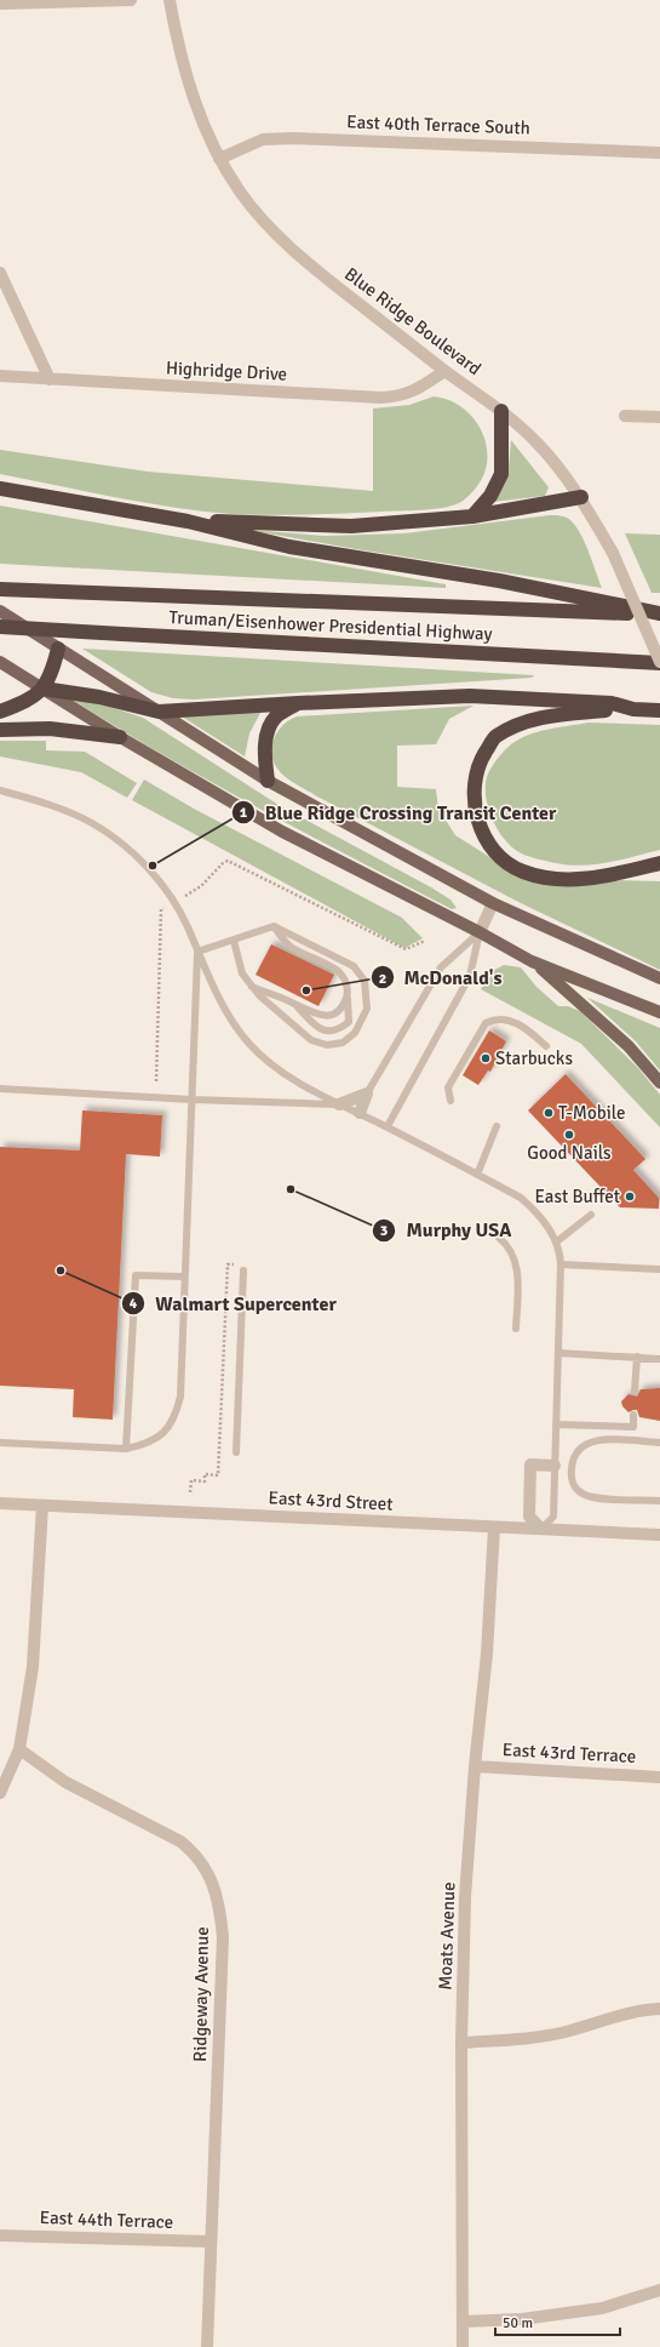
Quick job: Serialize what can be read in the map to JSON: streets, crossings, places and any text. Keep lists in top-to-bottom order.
{
  "streets": {
    "highway": ["Truman/Eisenhower Presidential Highway"],
    "street": [
      "East 40th Terrace South",
      "Blue Ridge Boulevard",
      "Highridge Drive",
      "East 43rd Street",
      "East 43rd Terrace",
      "Moats Avenue",
      "Ridgeway Avenue",
      "East 44th Terrace"
    ]
  },
  "crossings": [
    ["East 40th Terrace South", "Blue Ridge Boulevard"],
    ["Blue Ridge Boulevard", "Highridge Drive"],
    ["Blue Ridge Boulevard", "Truman/Eisenhower Presidential Highway"],
    ["East 43rd Street", "Moats Avenue"],
    ["East 43rd Terrace", "Moats Avenue"],
    ["Ridgeway Avenue", "East 44th Terrace"]
  ],
  "places": [
    "Blue Ridge Crossing Transit Center",
    "McDonald's",
    "Starbucks",
    "T-Mobile",
    "Good Nails",
    "Murphy USA",
    "East Buffet",
    "Walmart Supercenter"
  ],
  "scale_bar": "50 m"
}
